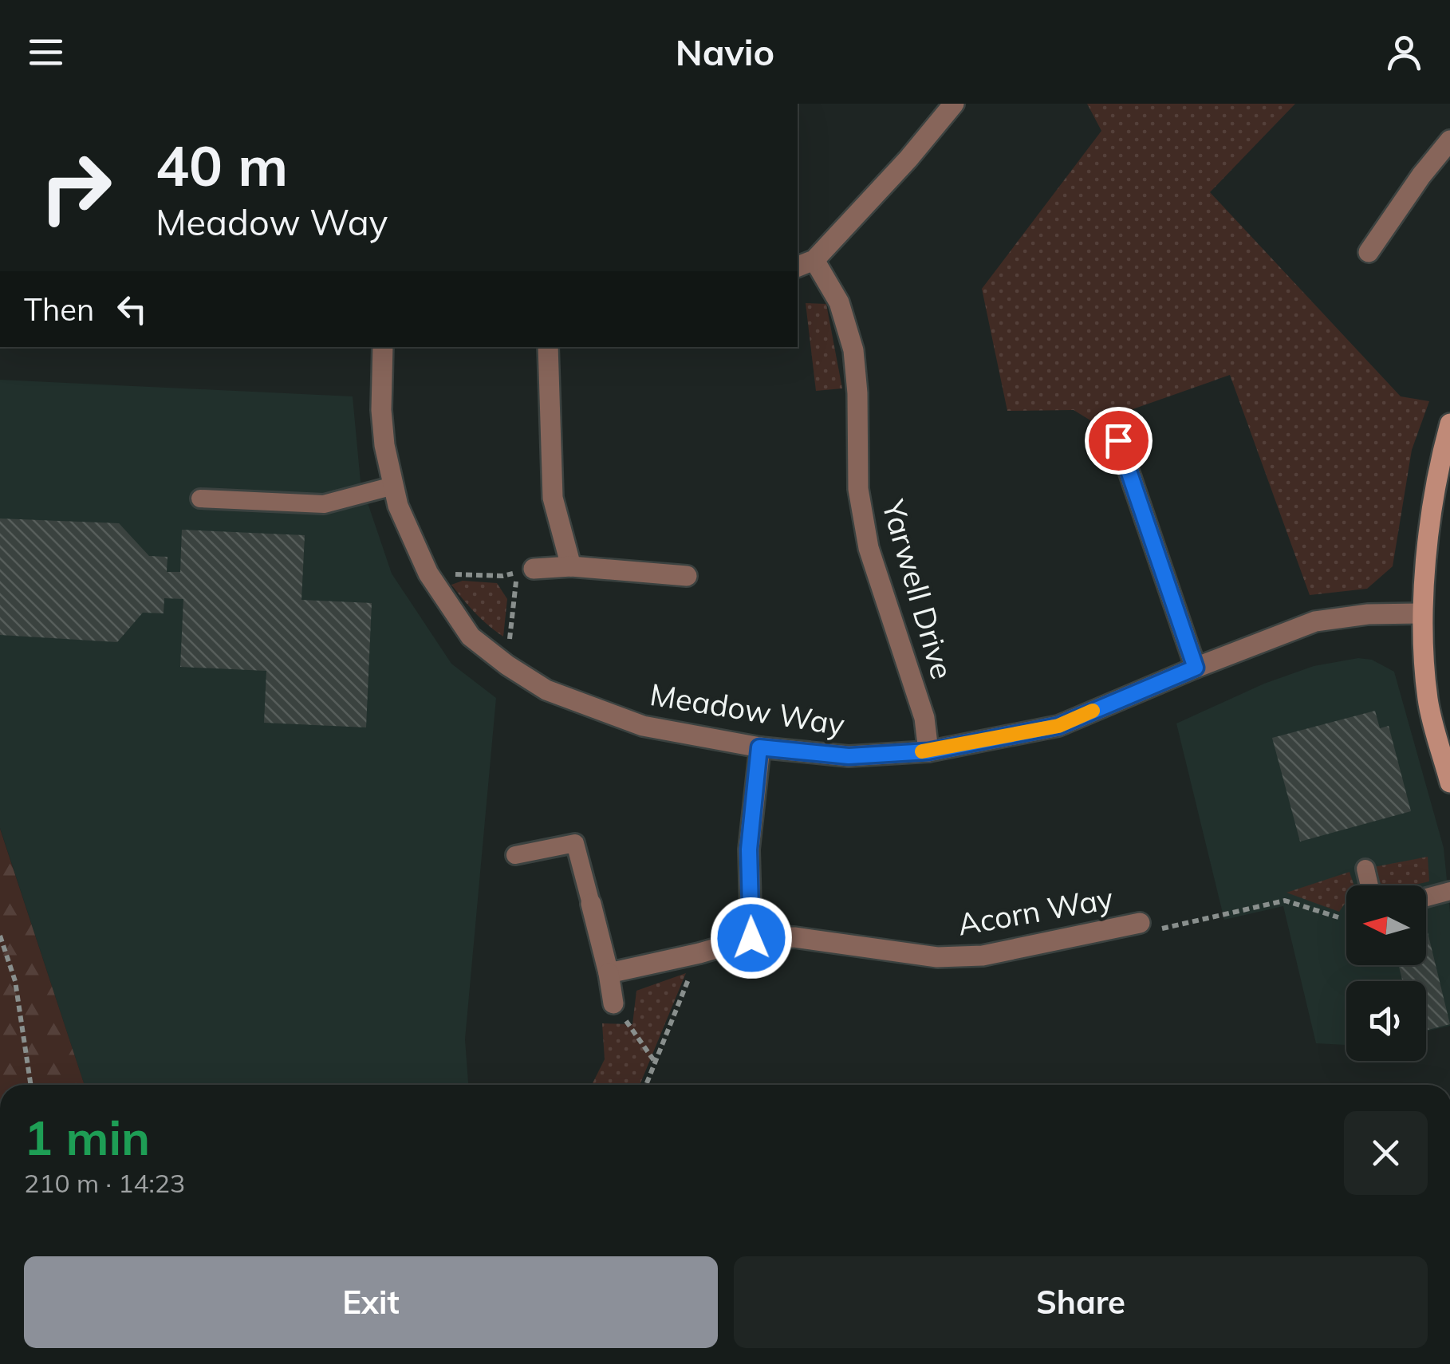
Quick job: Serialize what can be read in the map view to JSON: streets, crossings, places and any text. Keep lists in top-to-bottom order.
{
  "streets": {
    "street": ["Yarwell Drive", "Meadow Way", "Acorn Way"]
  },
  "crossings": [
    ["Yarwell Drive", "Meadow Way"]
  ],
  "north": "left",
  "page": {
    "header": "Navio",
    "turn": ["40 m", "Meadow Way"],
    "then": "Then",
    "heading": ["1 min", "210 m · 14:23"],
    "buttons": ["Exit", "Share"]
  }
}
